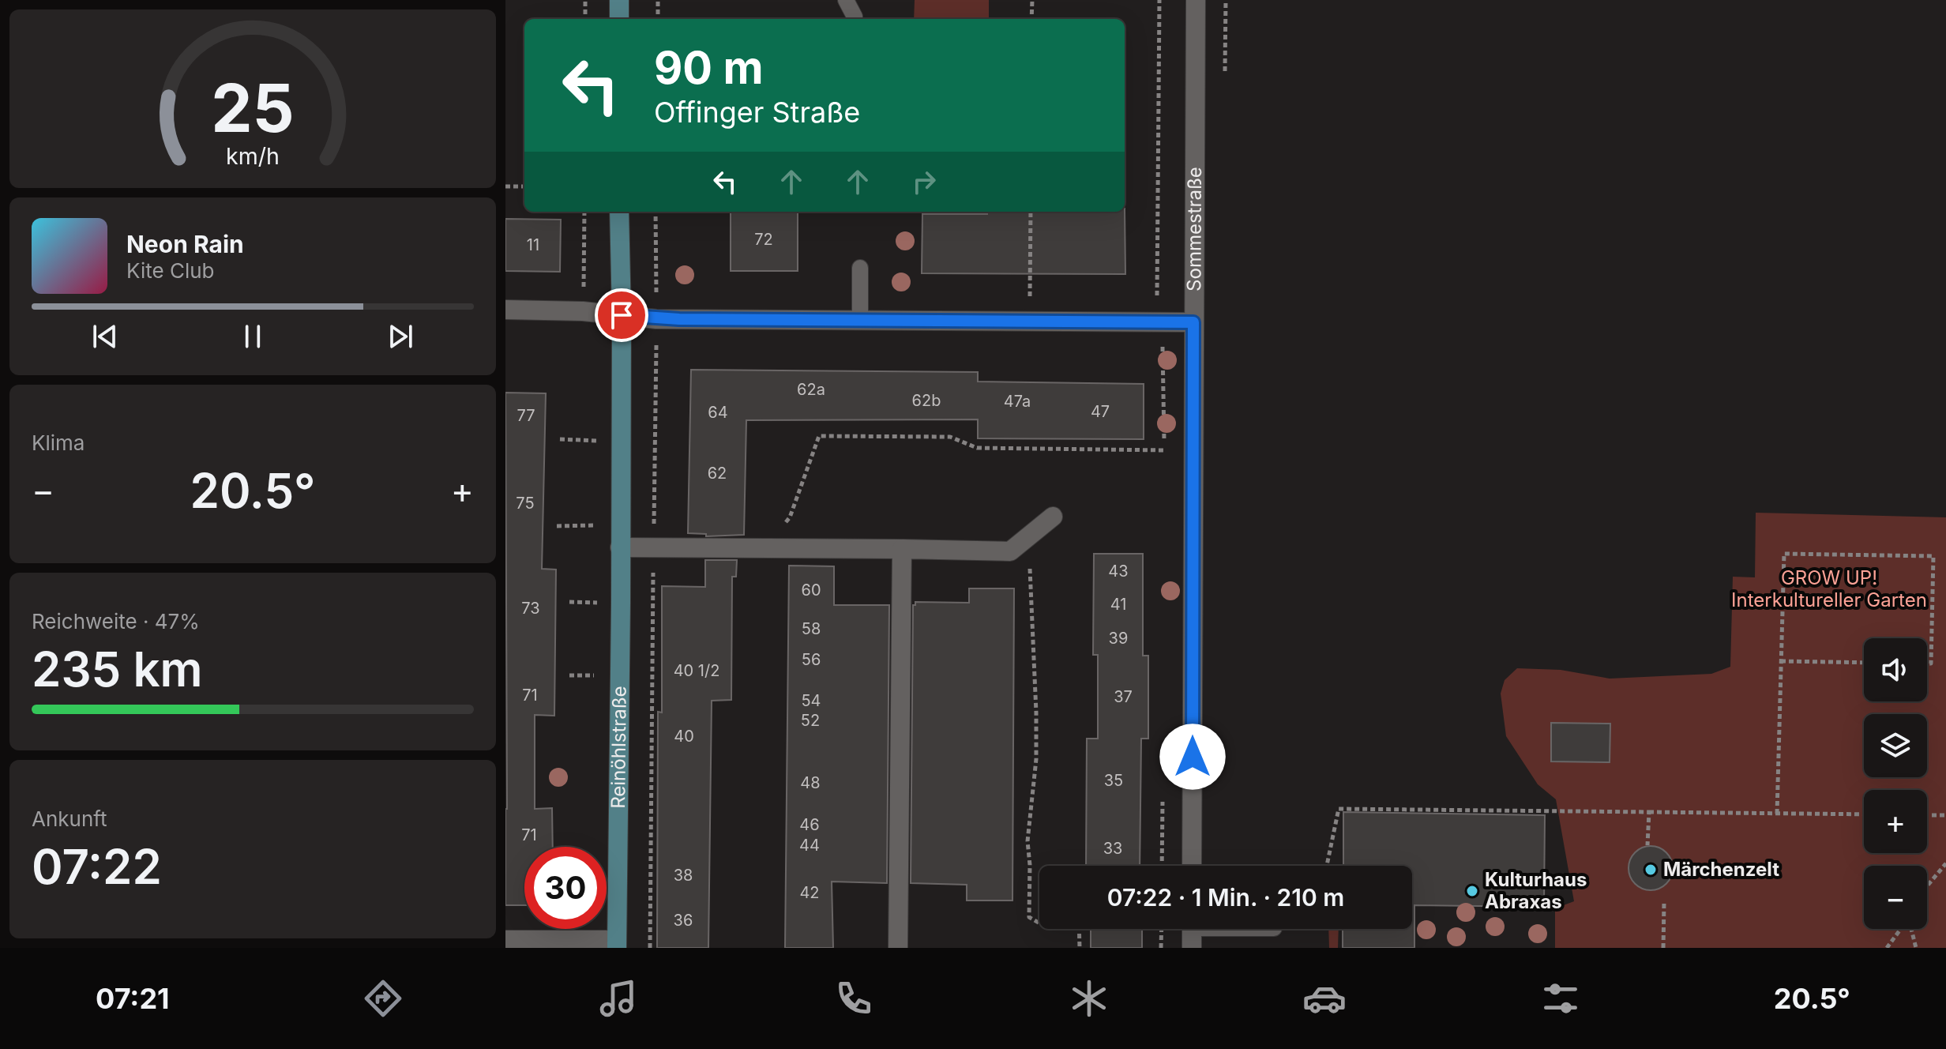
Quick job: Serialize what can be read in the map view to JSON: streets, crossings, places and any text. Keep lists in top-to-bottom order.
{
  "streets": {
    "street": ["Sommestraße", "Reinöhlstraße"]
  },
  "parks": ["GROW UP! Interkultureller Garten"],
  "places": ["Märchenzelt", "Kulturhaus Abraxas"],
  "house_numbers": [
    "72",
    "11",
    "62a",
    "62b",
    "47a",
    "47",
    "64",
    "77",
    "62",
    "75",
    "43",
    "60",
    "41",
    "73",
    "58",
    "39",
    "56",
    "40 1/2",
    "71",
    "37",
    "54",
    "52",
    "40",
    "35",
    "48",
    "46",
    "71",
    "44",
    "33",
    "38",
    "42",
    "36"
  ],
  "page": {
    "turn": ["90 m", "Offinger Straße"],
    "song": ["Neon Rain", "Kite Club"],
    "tile": [
      "Klima",
      ["Reichweite · 47%", "235 km"],
      ["Ankunft", "07:22"]
    ],
    "heat": ["−", "20.5°", "+"],
    "map_buttons": ["+", "−"],
    "limit": "30",
    "trip": "07:22 · 1 Min. · 210 m",
    "tabs": ["07:21", "20.5°"],
    "gauge": ["25", "km/h"]
  }
}
